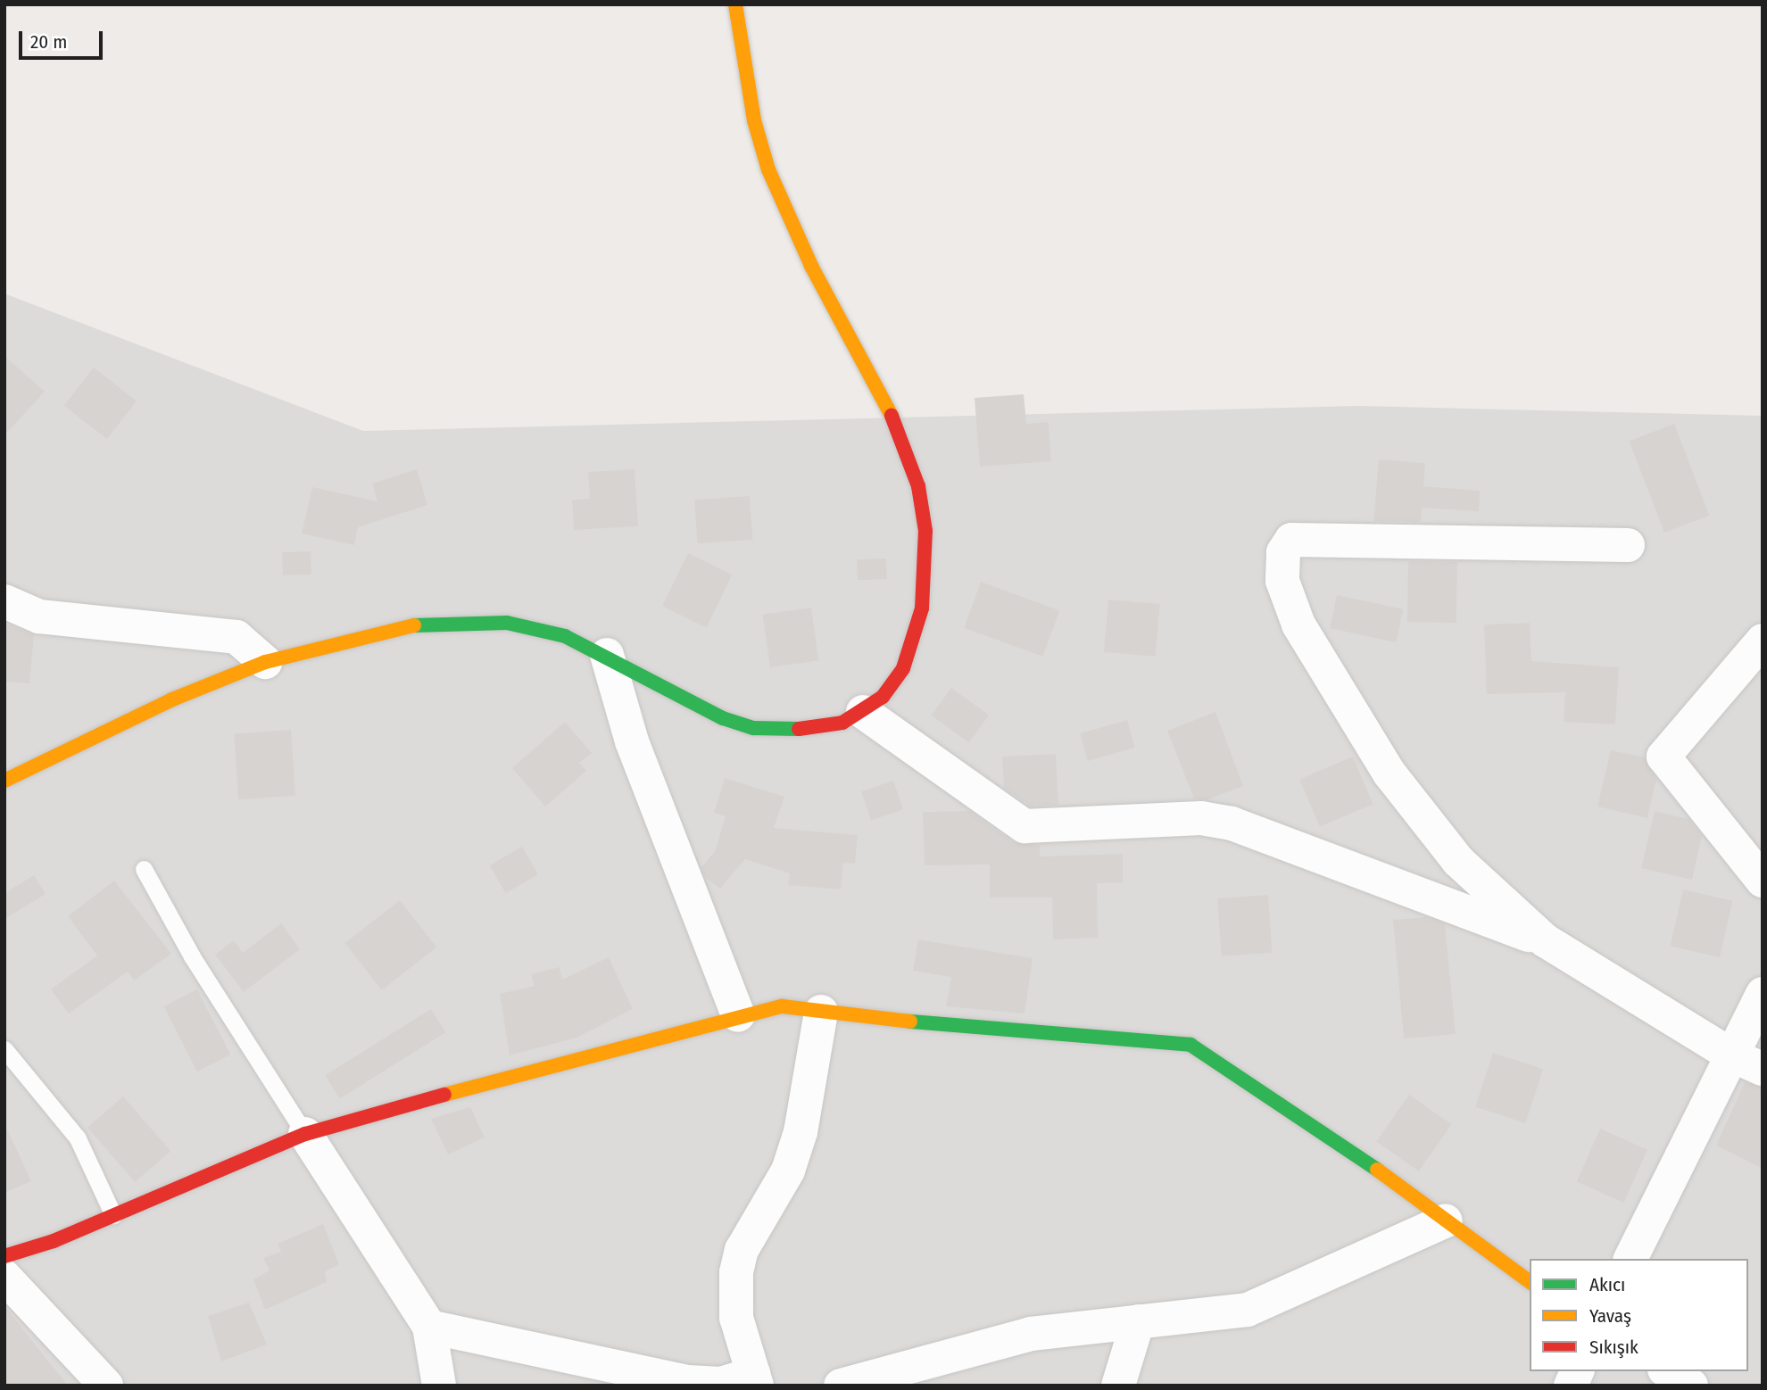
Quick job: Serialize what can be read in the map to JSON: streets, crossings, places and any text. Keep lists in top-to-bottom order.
{
  "legend": ["Akıcı", "Yavaş", "Sıkışık"],
  "scale_bar": "20 m"
}
